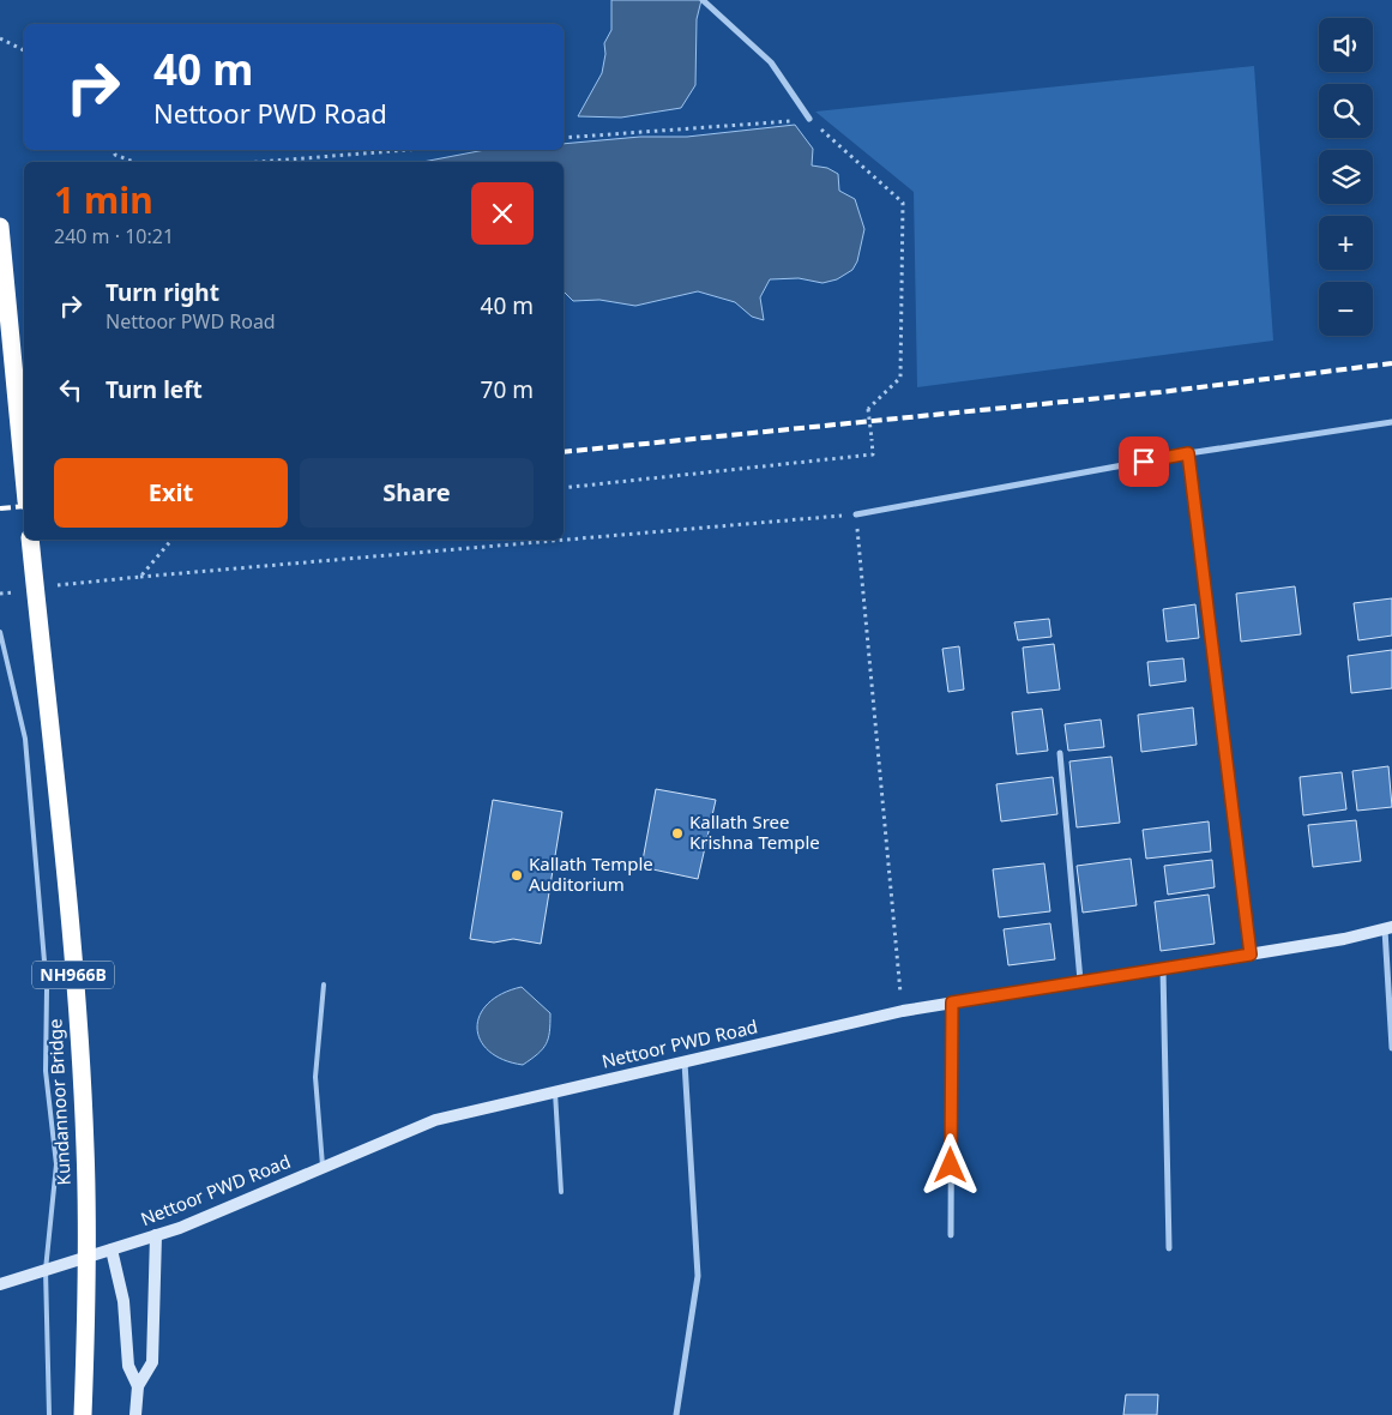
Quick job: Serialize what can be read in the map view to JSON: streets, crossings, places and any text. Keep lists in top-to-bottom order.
{
  "streets": {
    "highway": ["NH966B", "Kundannoor Bridge"],
    "street": ["Nettoor PWD Road"]
  },
  "places": ["Kallath Sree Krishna Temple", "Kallath Temple Auditorium"],
  "page": {
    "map_buttons": ["+", "−"],
    "turn": ["40 m", "Nettoor PWD Road"],
    "heading": ["1 min", "240 m · 10:21"],
    "list": [
      {
        "name": "Turn right",
        "note": "Nettoor PWD Road",
        "value": "40 m"
      },
      {
        "name": "Turn left",
        "value": "70 m"
      }
    ],
    "buttons": ["Exit", "Share"]
  }
}
